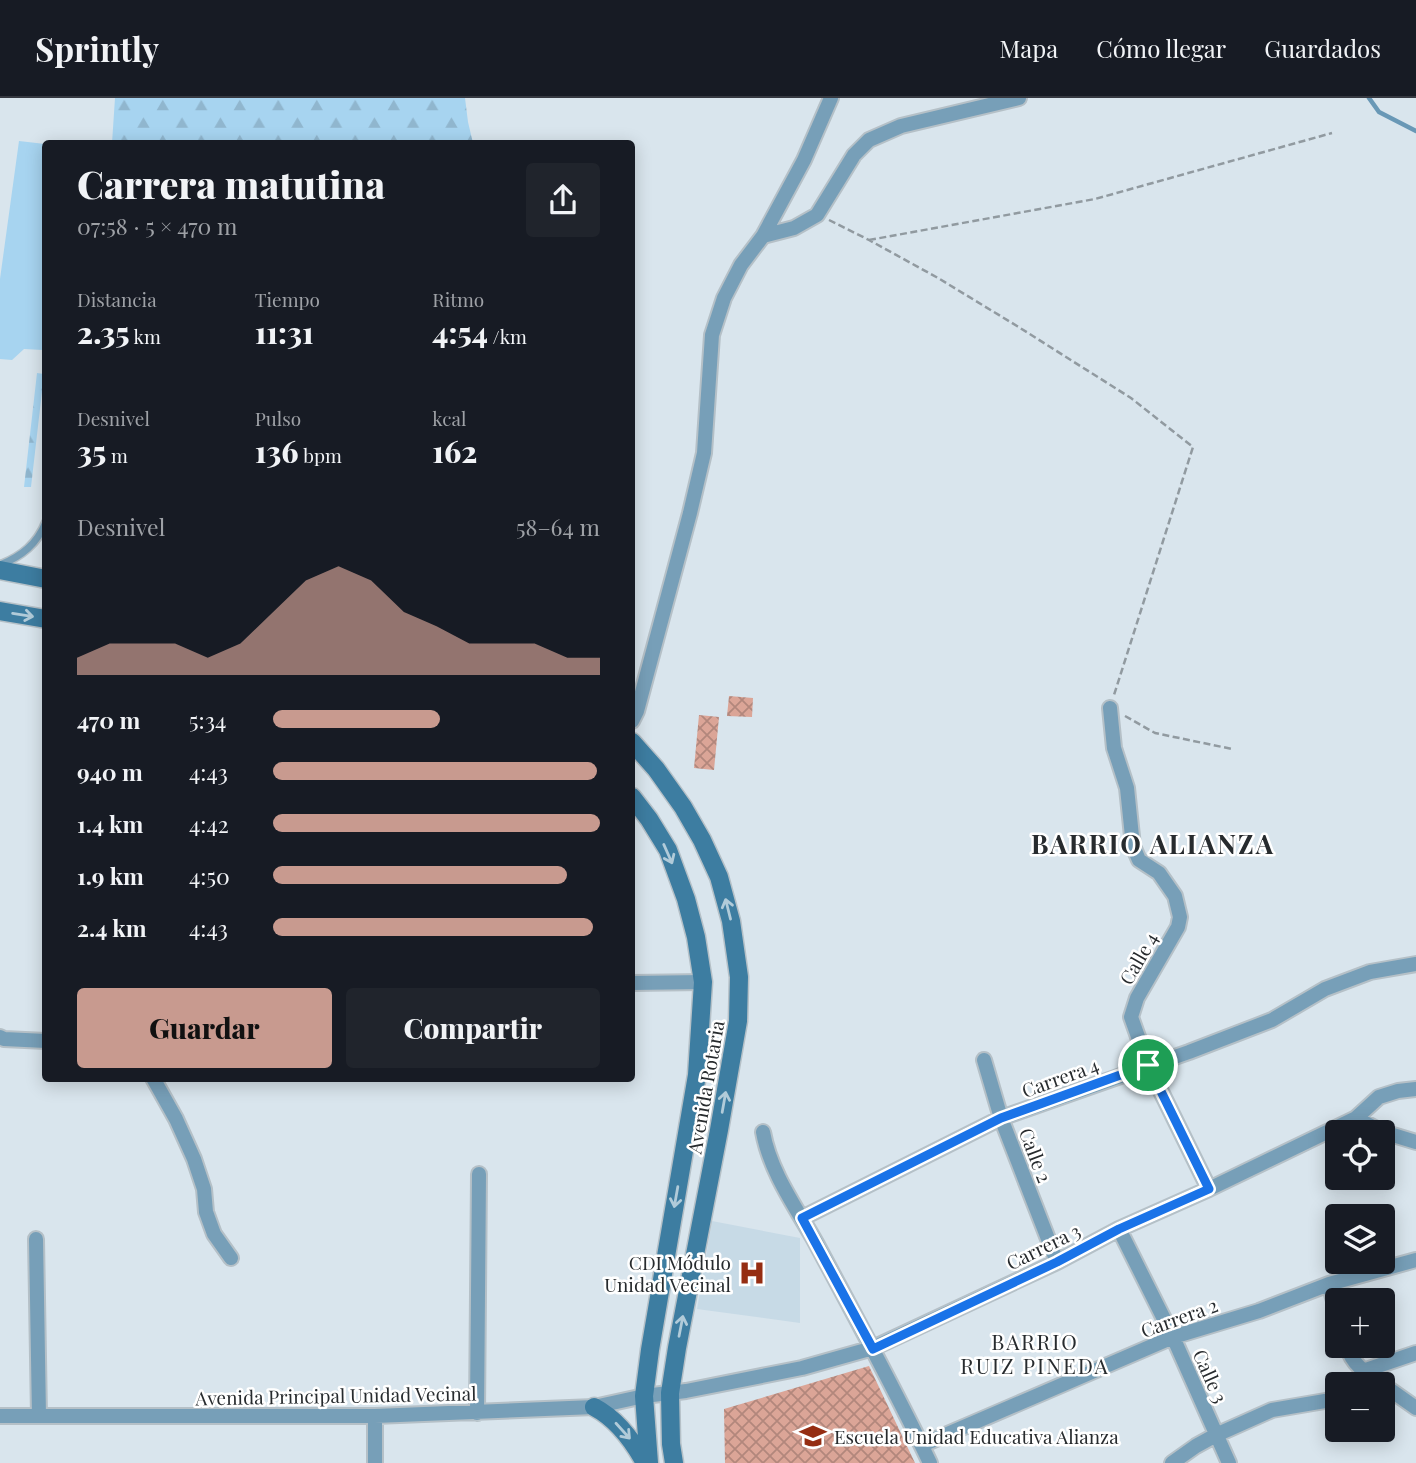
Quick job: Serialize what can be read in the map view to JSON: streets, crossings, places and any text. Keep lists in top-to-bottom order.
{
  "streets": {
    "main road": ["Avenida Rotaria"],
    "street": [
      "Calle 4",
      "Carrera 4",
      "Calle 2",
      "Carrera 3",
      "Carrera 2",
      "Calle 3",
      "Avenida Principal Unidad Vecinal"
    ]
  },
  "crossings": [
    ["Calle 4", "Carrera 4"],
    ["Calle 4", "Carrera 3"],
    ["Carrera 4", "Calle 2"],
    ["Avenida Rotaria", "Carrera 3"],
    ["Avenida Rotaria", "Avenida Principal Unidad Vecinal"],
    ["Calle 2", "Carrera 3"],
    ["Carrera 3", "Calle 3"],
    ["Carrera 3", "Avenida Principal Unidad Vecinal"],
    ["Carrera 2", "Calle 3"]
  ],
  "districts": ["BARRIO ALIANZA", "BARRIO RUIZ PINEDA"],
  "places": {
    "hospital": ["CDI Módulo Unidad Vecinal"],
    "school or university": ["Escuela Unidad Educativa Alianza"]
  },
  "page": {
    "header": "Sprintly",
    "nav": ["Mapa", "Cómo llegar", "Guardados"],
    "heading": ["Carrera matutina", "07:58 · 5 × 470 m"],
    "stats": [
      ["Distancia", "2.35 km"],
      ["Tiempo", "11:31"],
      ["Ritmo", "4:54 /km"],
      ["Desnivel", "35 m"],
      ["Pulso", "136 bpm"],
      ["kcal", "162"]
    ],
    "chart": ["Desnivel", "58–64 m"],
    "list": [
      {
        "name": "470 m",
        "note": "5:34"
      },
      {
        "name": "940 m",
        "note": "4:43"
      },
      {
        "name": "1.4 km",
        "note": "4:42"
      },
      {
        "name": "1.9 km",
        "note": "4:50"
      },
      {
        "name": "2.4 km",
        "note": "4:43"
      }
    ],
    "buttons": ["Guardar", "Compartir"],
    "map_buttons": ["+", "−"]
  }
}
